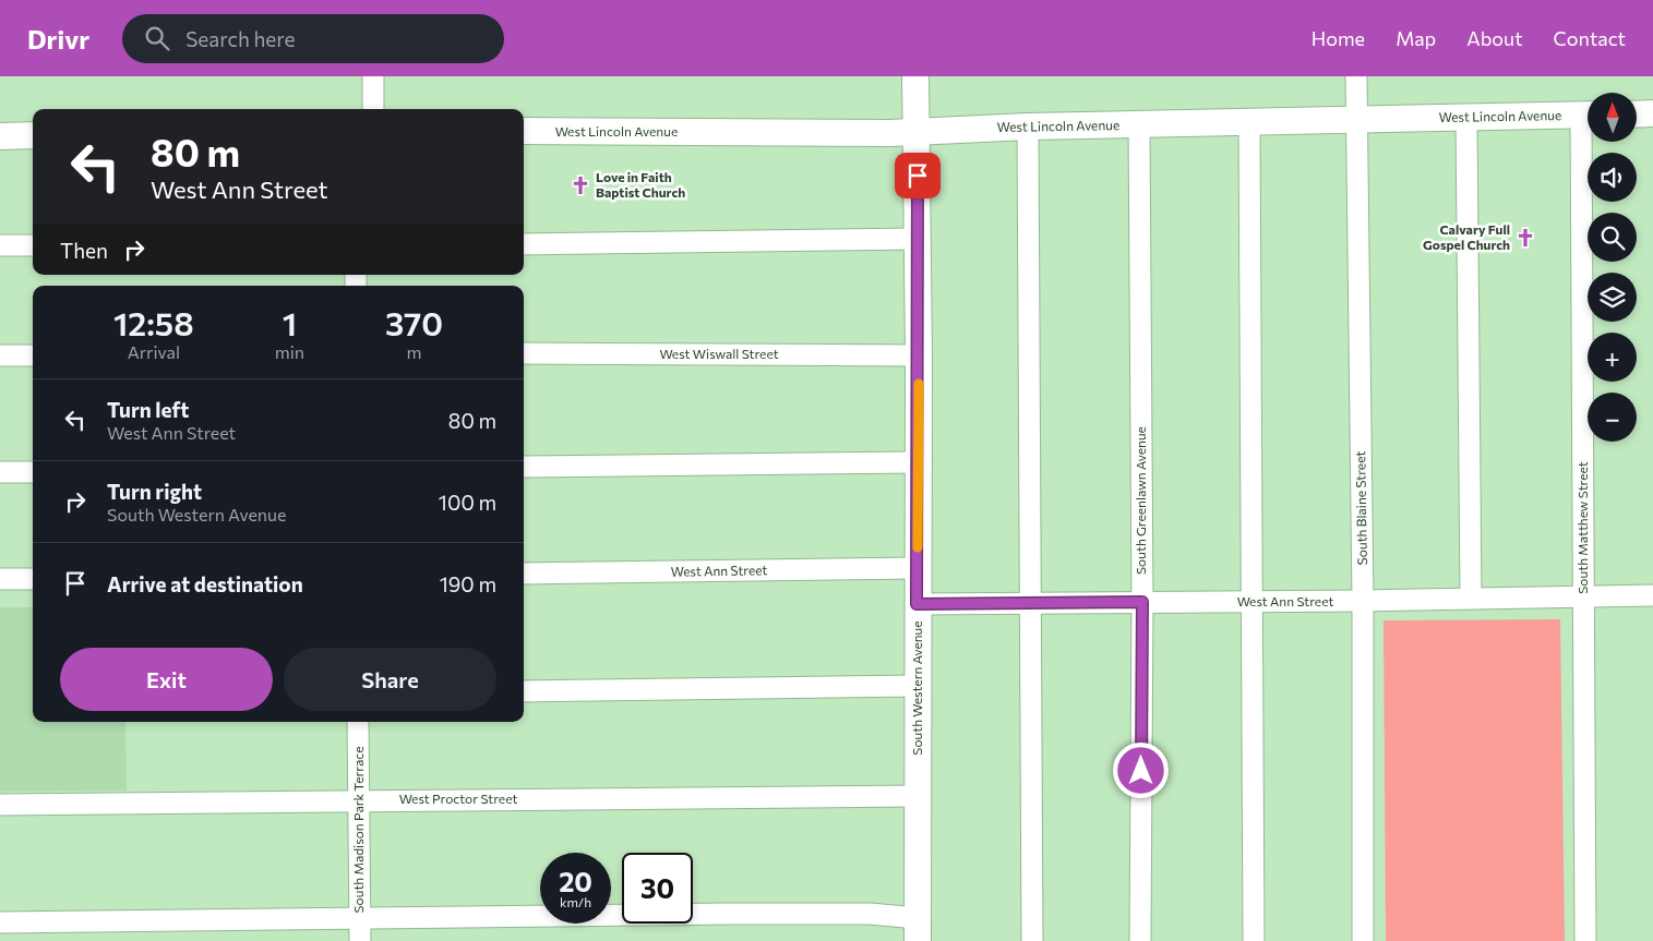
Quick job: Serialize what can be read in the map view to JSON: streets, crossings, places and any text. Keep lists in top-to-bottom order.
{
  "streets": {
    "main road": ["West Lincoln Avenue", "South Western Avenue"],
    "street": [
      "West Wiswall Street",
      "South Greenlawn Avenue",
      "South Blaine Street",
      "South Matthew Street",
      "West Ann Street",
      "West Proctor Street",
      "South Madison Park Terrace"
    ]
  },
  "crossings": [
    ["West Lincoln Avenue", "South Greenlawn Avenue"],
    ["West Lincoln Avenue", "South Blaine Street"],
    ["West Lincoln Avenue", "South Western Avenue"],
    ["West Wiswall Street", "South Western Avenue"],
    ["South Greenlawn Avenue", "West Ann Street"],
    ["South Blaine Street", "West Ann Street"],
    ["South Matthew Street", "West Ann Street"],
    ["West Ann Street", "South Western Avenue"],
    ["South Western Avenue", "West Proctor Street"],
    ["West Proctor Street", "South Madison Park Terrace"]
  ],
  "places": {
    "church": ["Love in Faith Baptist Church", "Calvary Full Gospel Church"]
  },
  "north": "top",
  "page": {
    "header": "Drivr",
    "search": "Search here",
    "nav": [
      "Home",
      "Map",
      "About",
      "Contact"
    ],
    "map_buttons": ["+", "−"],
    "turn": ["80 m", "West Ann Street"],
    "then": "Then",
    "eta": [
      "12:58",
      "Arrival",
      "1",
      "min",
      "370",
      "m"
    ],
    "list": [
      {
        "name": "Turn left",
        "note": "West Ann Street",
        "value": "80 m"
      },
      {
        "name": "Turn right",
        "note": "South Western Avenue",
        "value": "100 m"
      },
      {
        "name": "Arrive at destination",
        "value": "190 m"
      }
    ],
    "buttons": ["Exit", "Share"],
    "speed": "20 km/h",
    "limit": "30"
  }
}
